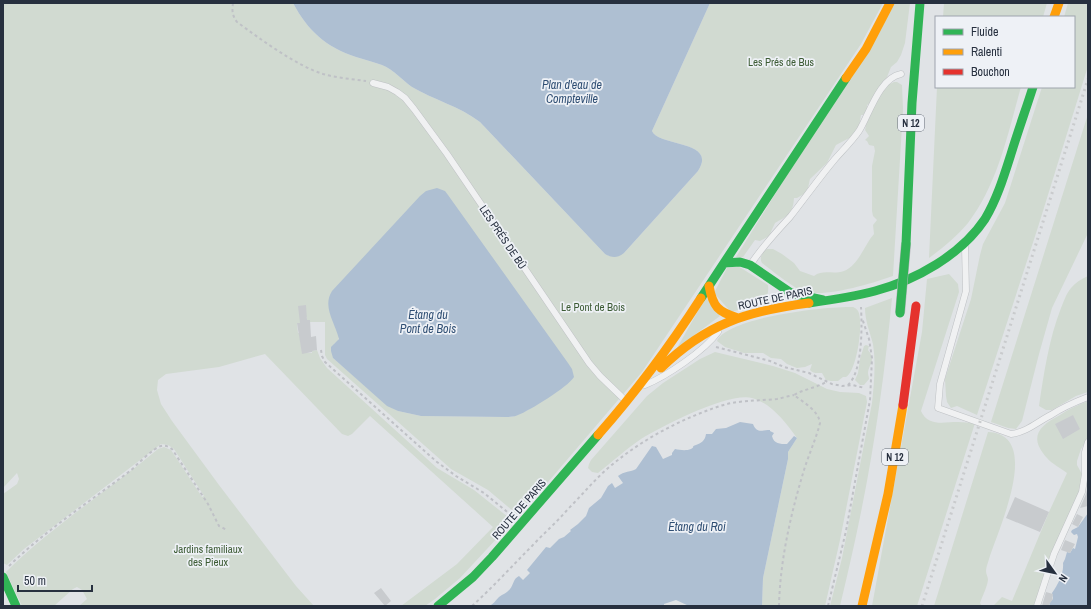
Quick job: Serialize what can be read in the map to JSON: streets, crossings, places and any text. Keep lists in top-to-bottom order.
{
  "streets": {
    "main road": ["N 12", "ROUTE DE PARIS"],
    "lane": ["LES PRÉS DE BÛ"]
  },
  "crossings": [
    ["LES PRÉS DE BÛ", "ROUTE DE PARIS"]
  ],
  "water": ["Plan d'eau de Compteville", "Étang du Pont de Bois", "Étang du Roi"],
  "parks": ["Les Prés de Bus", "Le Pont de Bois", "Jardins familiaux des Pieux"],
  "legend": ["Fluide", "Ralenti", "Bouchon"],
  "scale_bar": "50 m",
  "north": "bottom right"
}
